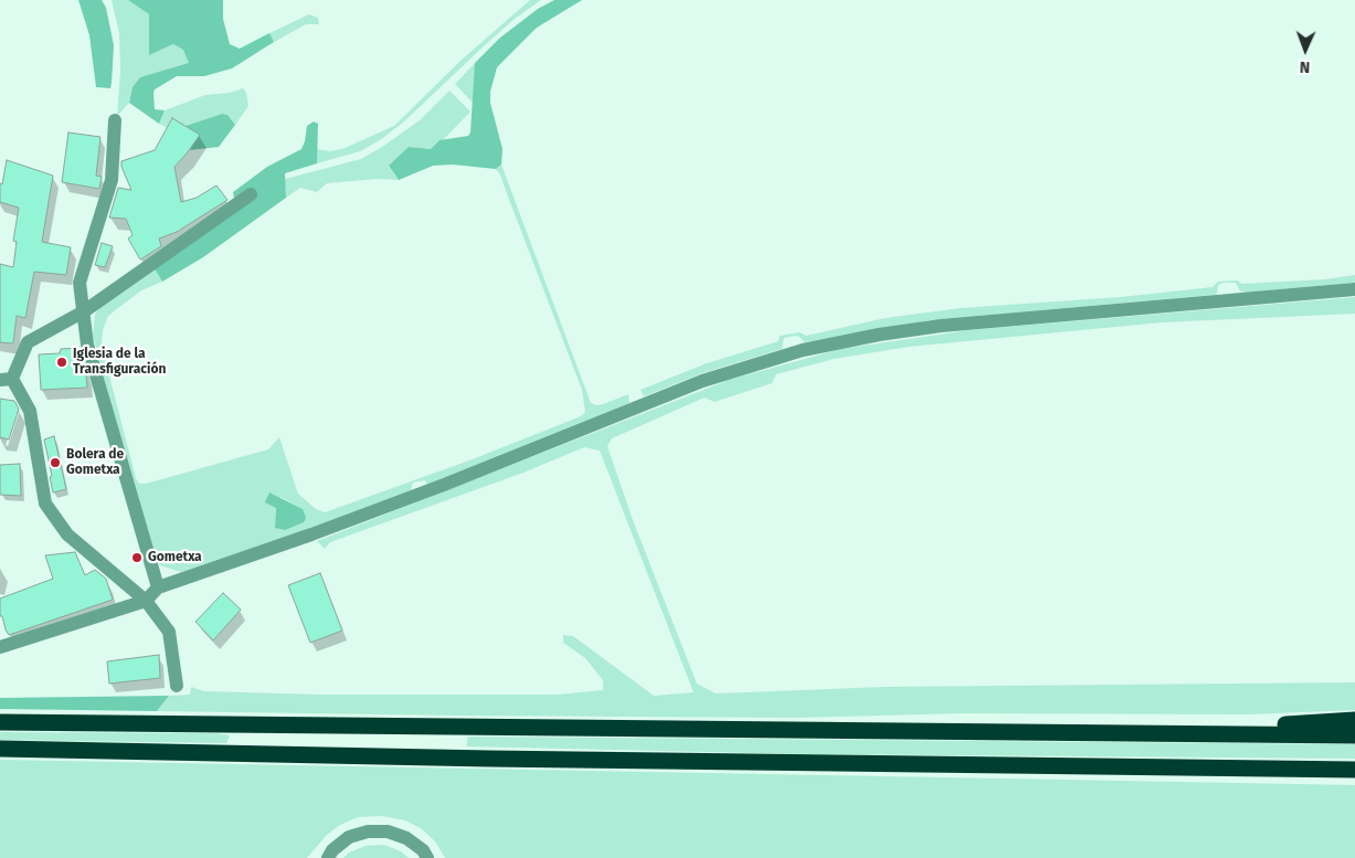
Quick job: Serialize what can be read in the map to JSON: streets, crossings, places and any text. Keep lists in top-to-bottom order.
{
  "places": ["Iglesia de la Transfiguración", "Bolera de Gometxa", "Gometxa"],
  "north": "bottom"
}
